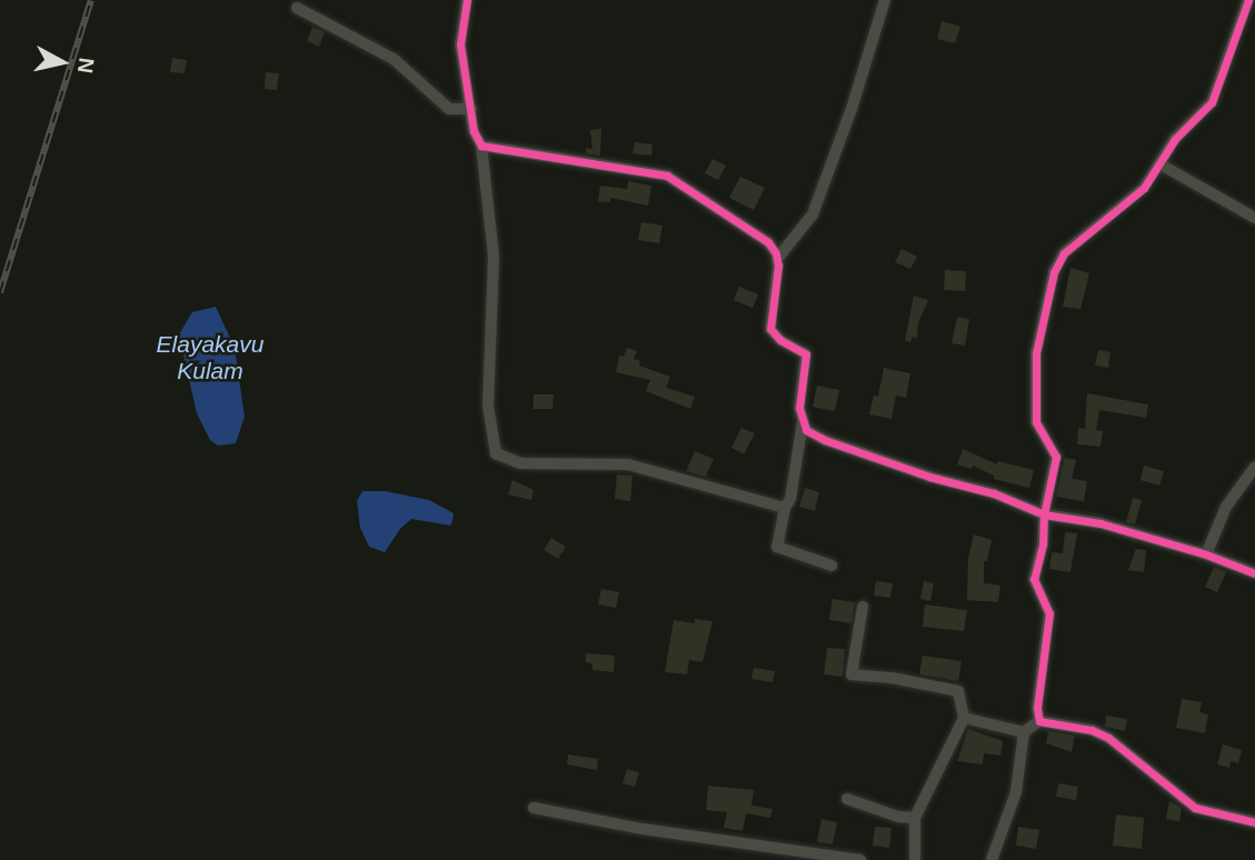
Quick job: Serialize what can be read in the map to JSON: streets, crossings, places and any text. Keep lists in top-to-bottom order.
{
  "water": ["Elayakavu Kulam"],
  "north": "right"
}
